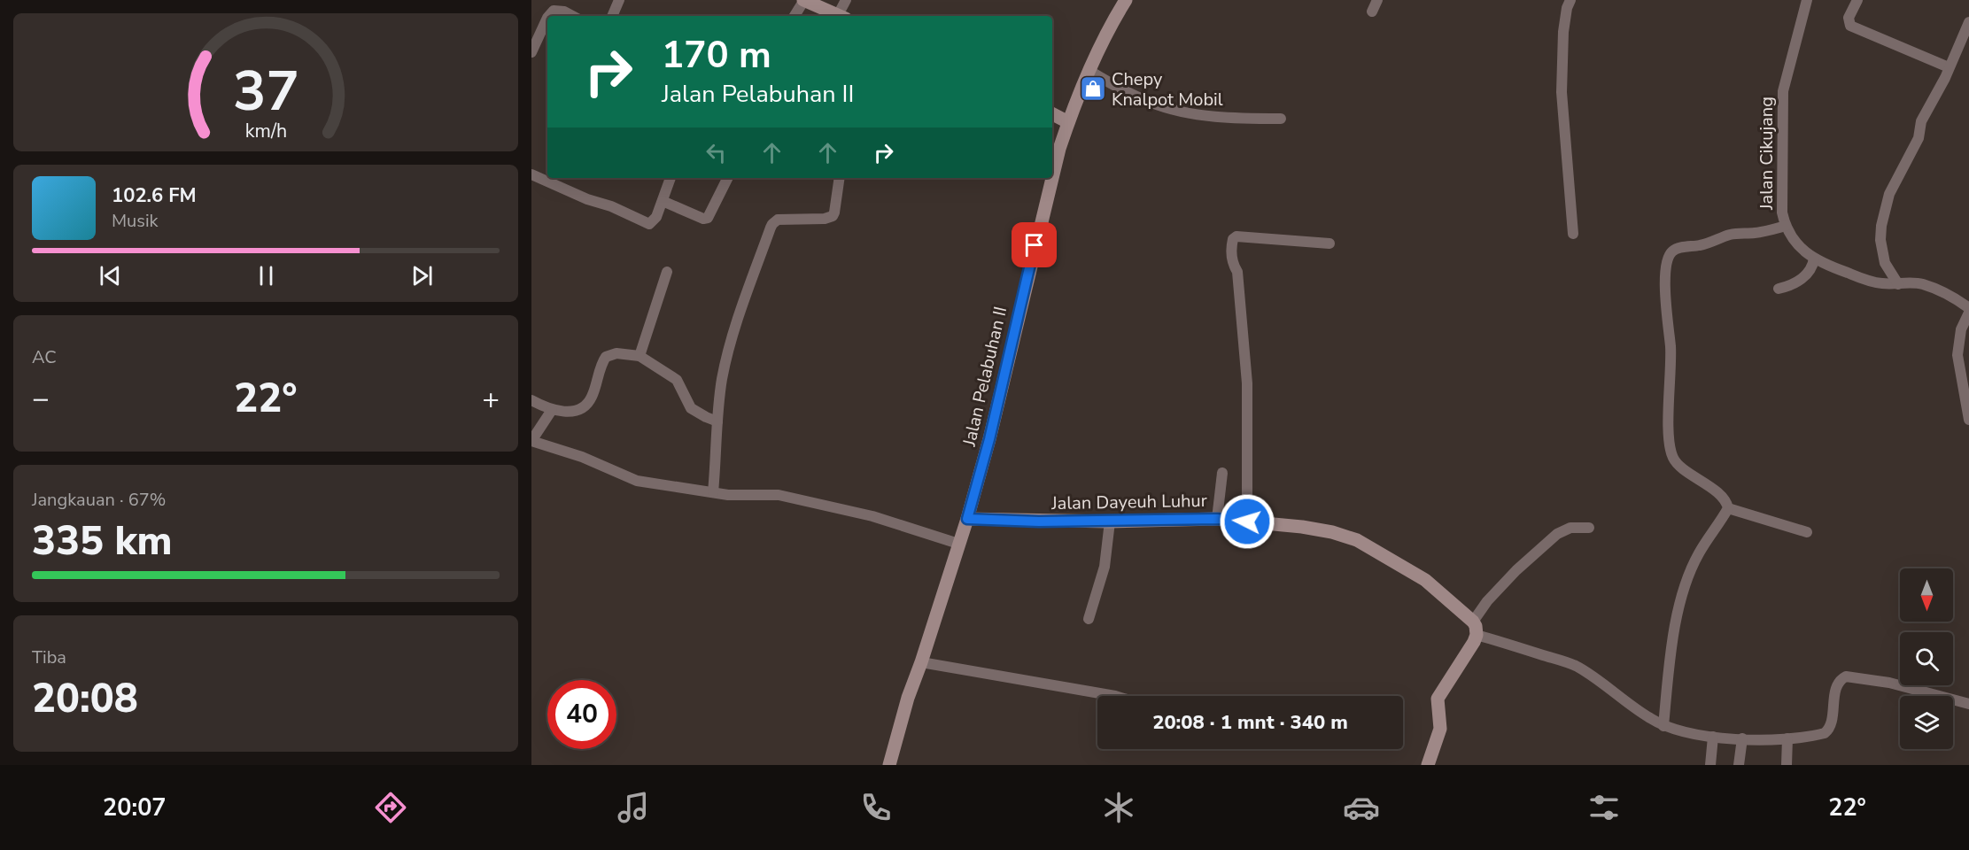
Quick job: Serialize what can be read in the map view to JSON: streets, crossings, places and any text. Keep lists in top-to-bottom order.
{
  "streets": {
    "main road": ["Jalan Pelabuhan II", "Jalan Dayeuh Luhur"],
    "street": ["Jalan Cikujang"]
  },
  "crossings": [
    ["Jalan Pelabuhan II", "Jalan Dayeuh Luhur"]
  ],
  "places": {
    "shop": ["Chepy Knalpot Mobil"]
  },
  "north": "bottom",
  "page": {
    "turn": ["170 m", "Jalan Pelabuhan II"],
    "song": ["102.6 FM", "Musik"],
    "tile": [
      "AC",
      ["Jangkauan · 67%", "335 km"],
      ["Tiba", "20:08"]
    ],
    "heat": ["−", "22°", "+"],
    "limit": "40",
    "trip": "20:08 · 1 mnt · 340 m",
    "tabs": ["20:07", "22°"],
    "gauge": ["37", "km/h"]
  }
}
